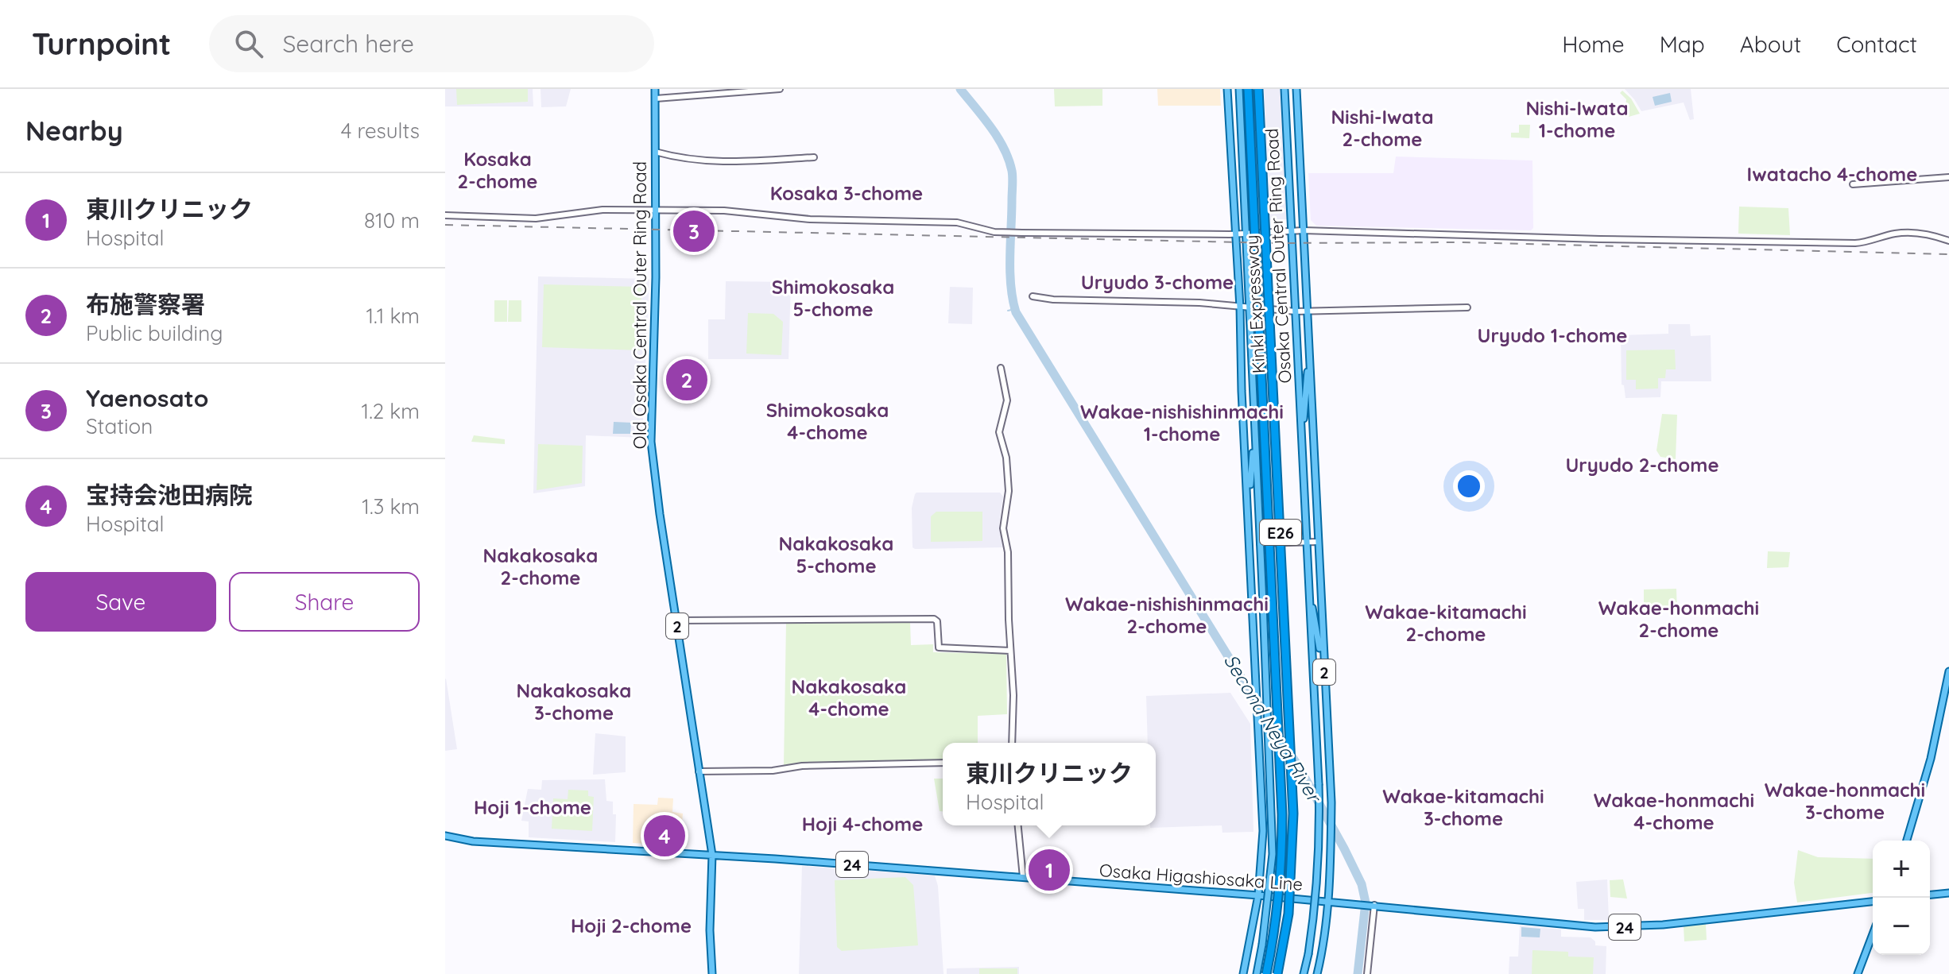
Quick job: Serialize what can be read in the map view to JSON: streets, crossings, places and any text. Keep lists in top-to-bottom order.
{
  "streets": {
    "highway": ["Kinki Expressway", "E26"],
    "main road": [
      "Osaka Central Outer Ring Road",
      "Old Osaka Central Outer Ring Road",
      "2",
      "24",
      "Osaka Higashiosaka Line"
    ]
  },
  "crossings": [
    ["Old Osaka Central Outer Ring Road", "Osaka Higashiosaka Line"],
    ["2", "Osaka Higashiosaka Line"]
  ],
  "districts": [
    "Nishi-Iwata 1-chome",
    "Nishi-Iwata 2-chome",
    "Kosaka 2-chome",
    "Iwatacho 4-chome",
    "Kosaka 3-chome",
    "Uryudo 3-chome",
    "Shimokosaka 5-chome",
    "Uryudo 1-chome",
    "Shimokosaka 4-chome",
    "Wakae-nishishinmachi 1-chome",
    "Uryudo 2-chome",
    "Nakakosaka 5-chome",
    "Nakakosaka 2-chome",
    "Wakae-nishishinmachi 2-chome",
    "Wakae-honmachi 2-chome",
    "Wakae-kitamachi 2-chome",
    "Nakakosaka 4-chome",
    "Nakakosaka 3-chome",
    "Wakae-honmachi 3-chome",
    "Wakae-kitamachi 3-chome",
    "Wakae-honmachi 4-chome",
    "Hoji 1-chome",
    "Hoji 4-chome",
    "Hoji 2-chome"
  ],
  "water": ["Second Neya River"],
  "page": {
    "header": "Turnpoint",
    "search": "Search here",
    "nav": [
      "Home",
      "Map",
      "About",
      "Contact"
    ],
    "heading": ["Nearby", "4 results"],
    "list": [
      {
        "mark": "1",
        "name": "東川クリニック",
        "note": "Hospital",
        "value": "810 m"
      },
      {
        "mark": "2",
        "name": "布施警察署",
        "note": "Public building",
        "value": "1.1 km"
      },
      {
        "mark": "3",
        "name": "Yaenosato",
        "note": "Station",
        "value": "1.2 km"
      },
      {
        "mark": "4",
        "name": "宝持会池田病院",
        "note": "Hospital",
        "value": "1.3 km"
      }
    ],
    "pins": [
      "3",
      "2",
      "4",
      "1"
    ],
    "buttons": ["Save", "Share"],
    "popup": ["東川クリニック", "Hospital"],
    "map_buttons": ["+", "−"]
  }
}
